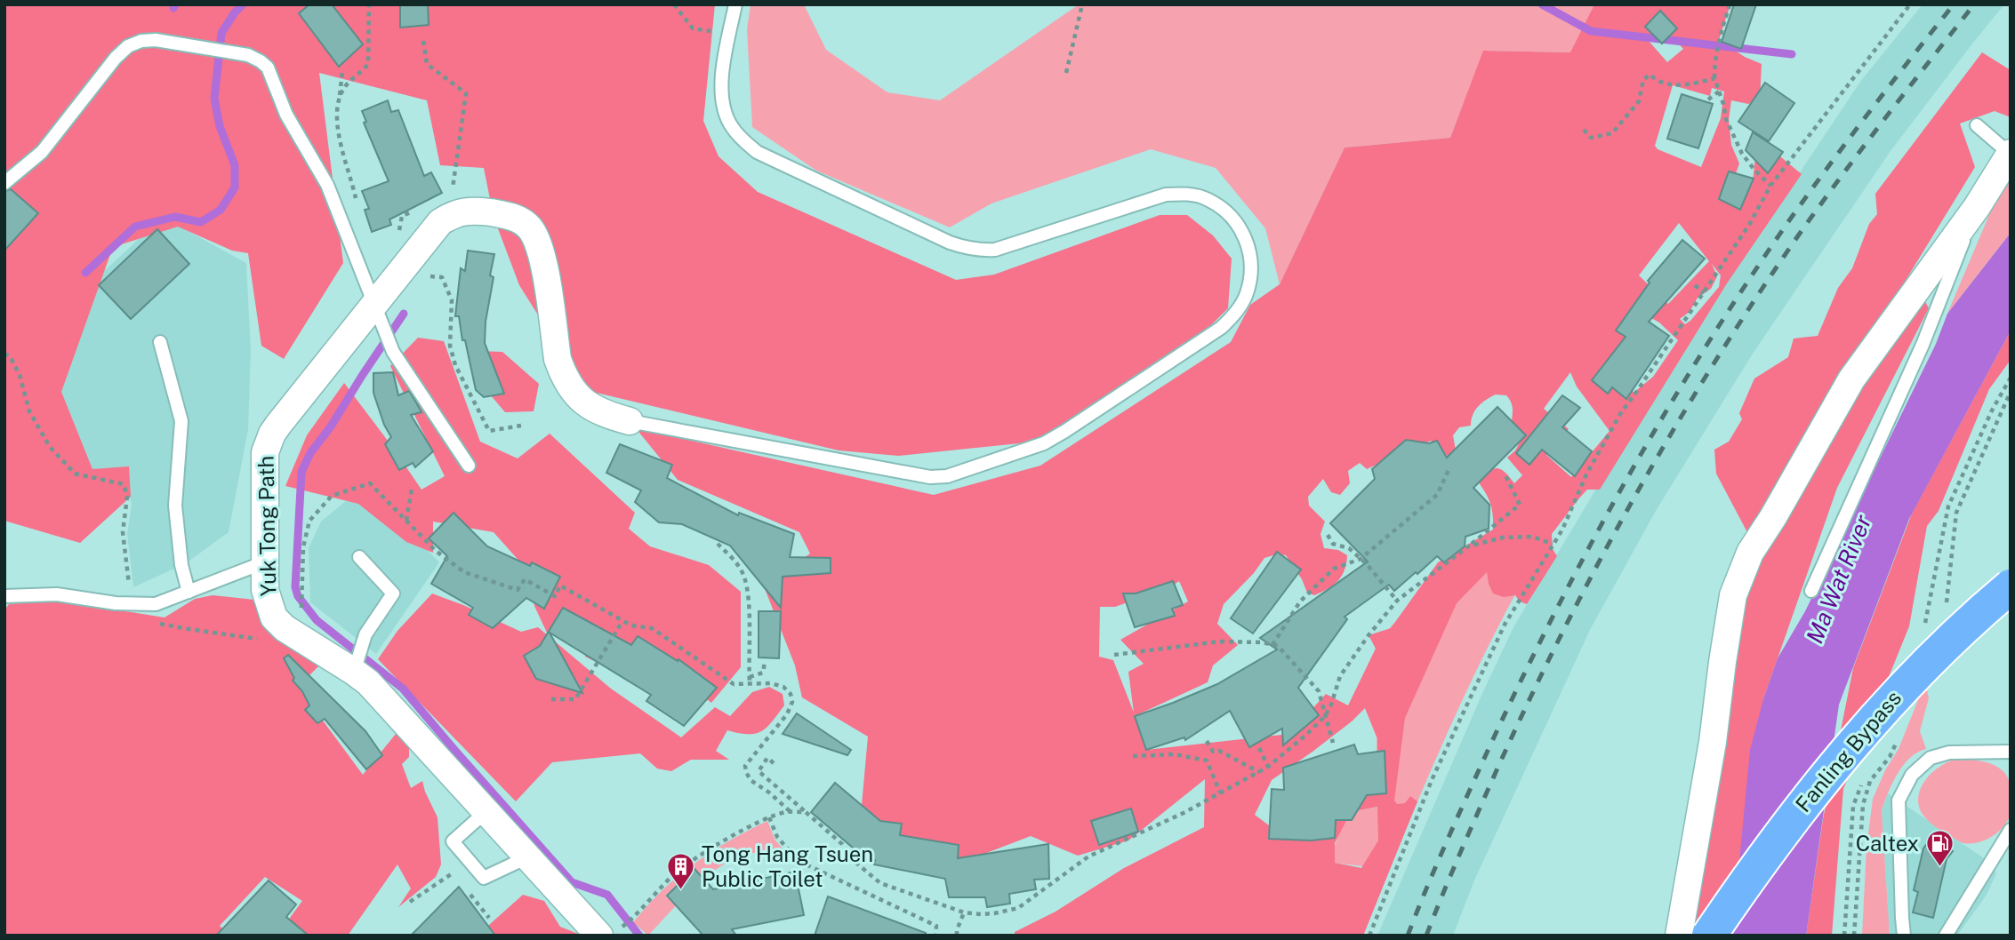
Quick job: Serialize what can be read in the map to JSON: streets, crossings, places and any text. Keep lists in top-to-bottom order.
{
  "streets": {
    "highway": ["Fanling Bypass"],
    "street": ["Yuk Tong Path"]
  },
  "water": ["Ma Wat River"],
  "places": {
    "fuel station": ["Caltex"],
    "building": ["Tong Hang Tsuen Public Toilet"]
  }
}
